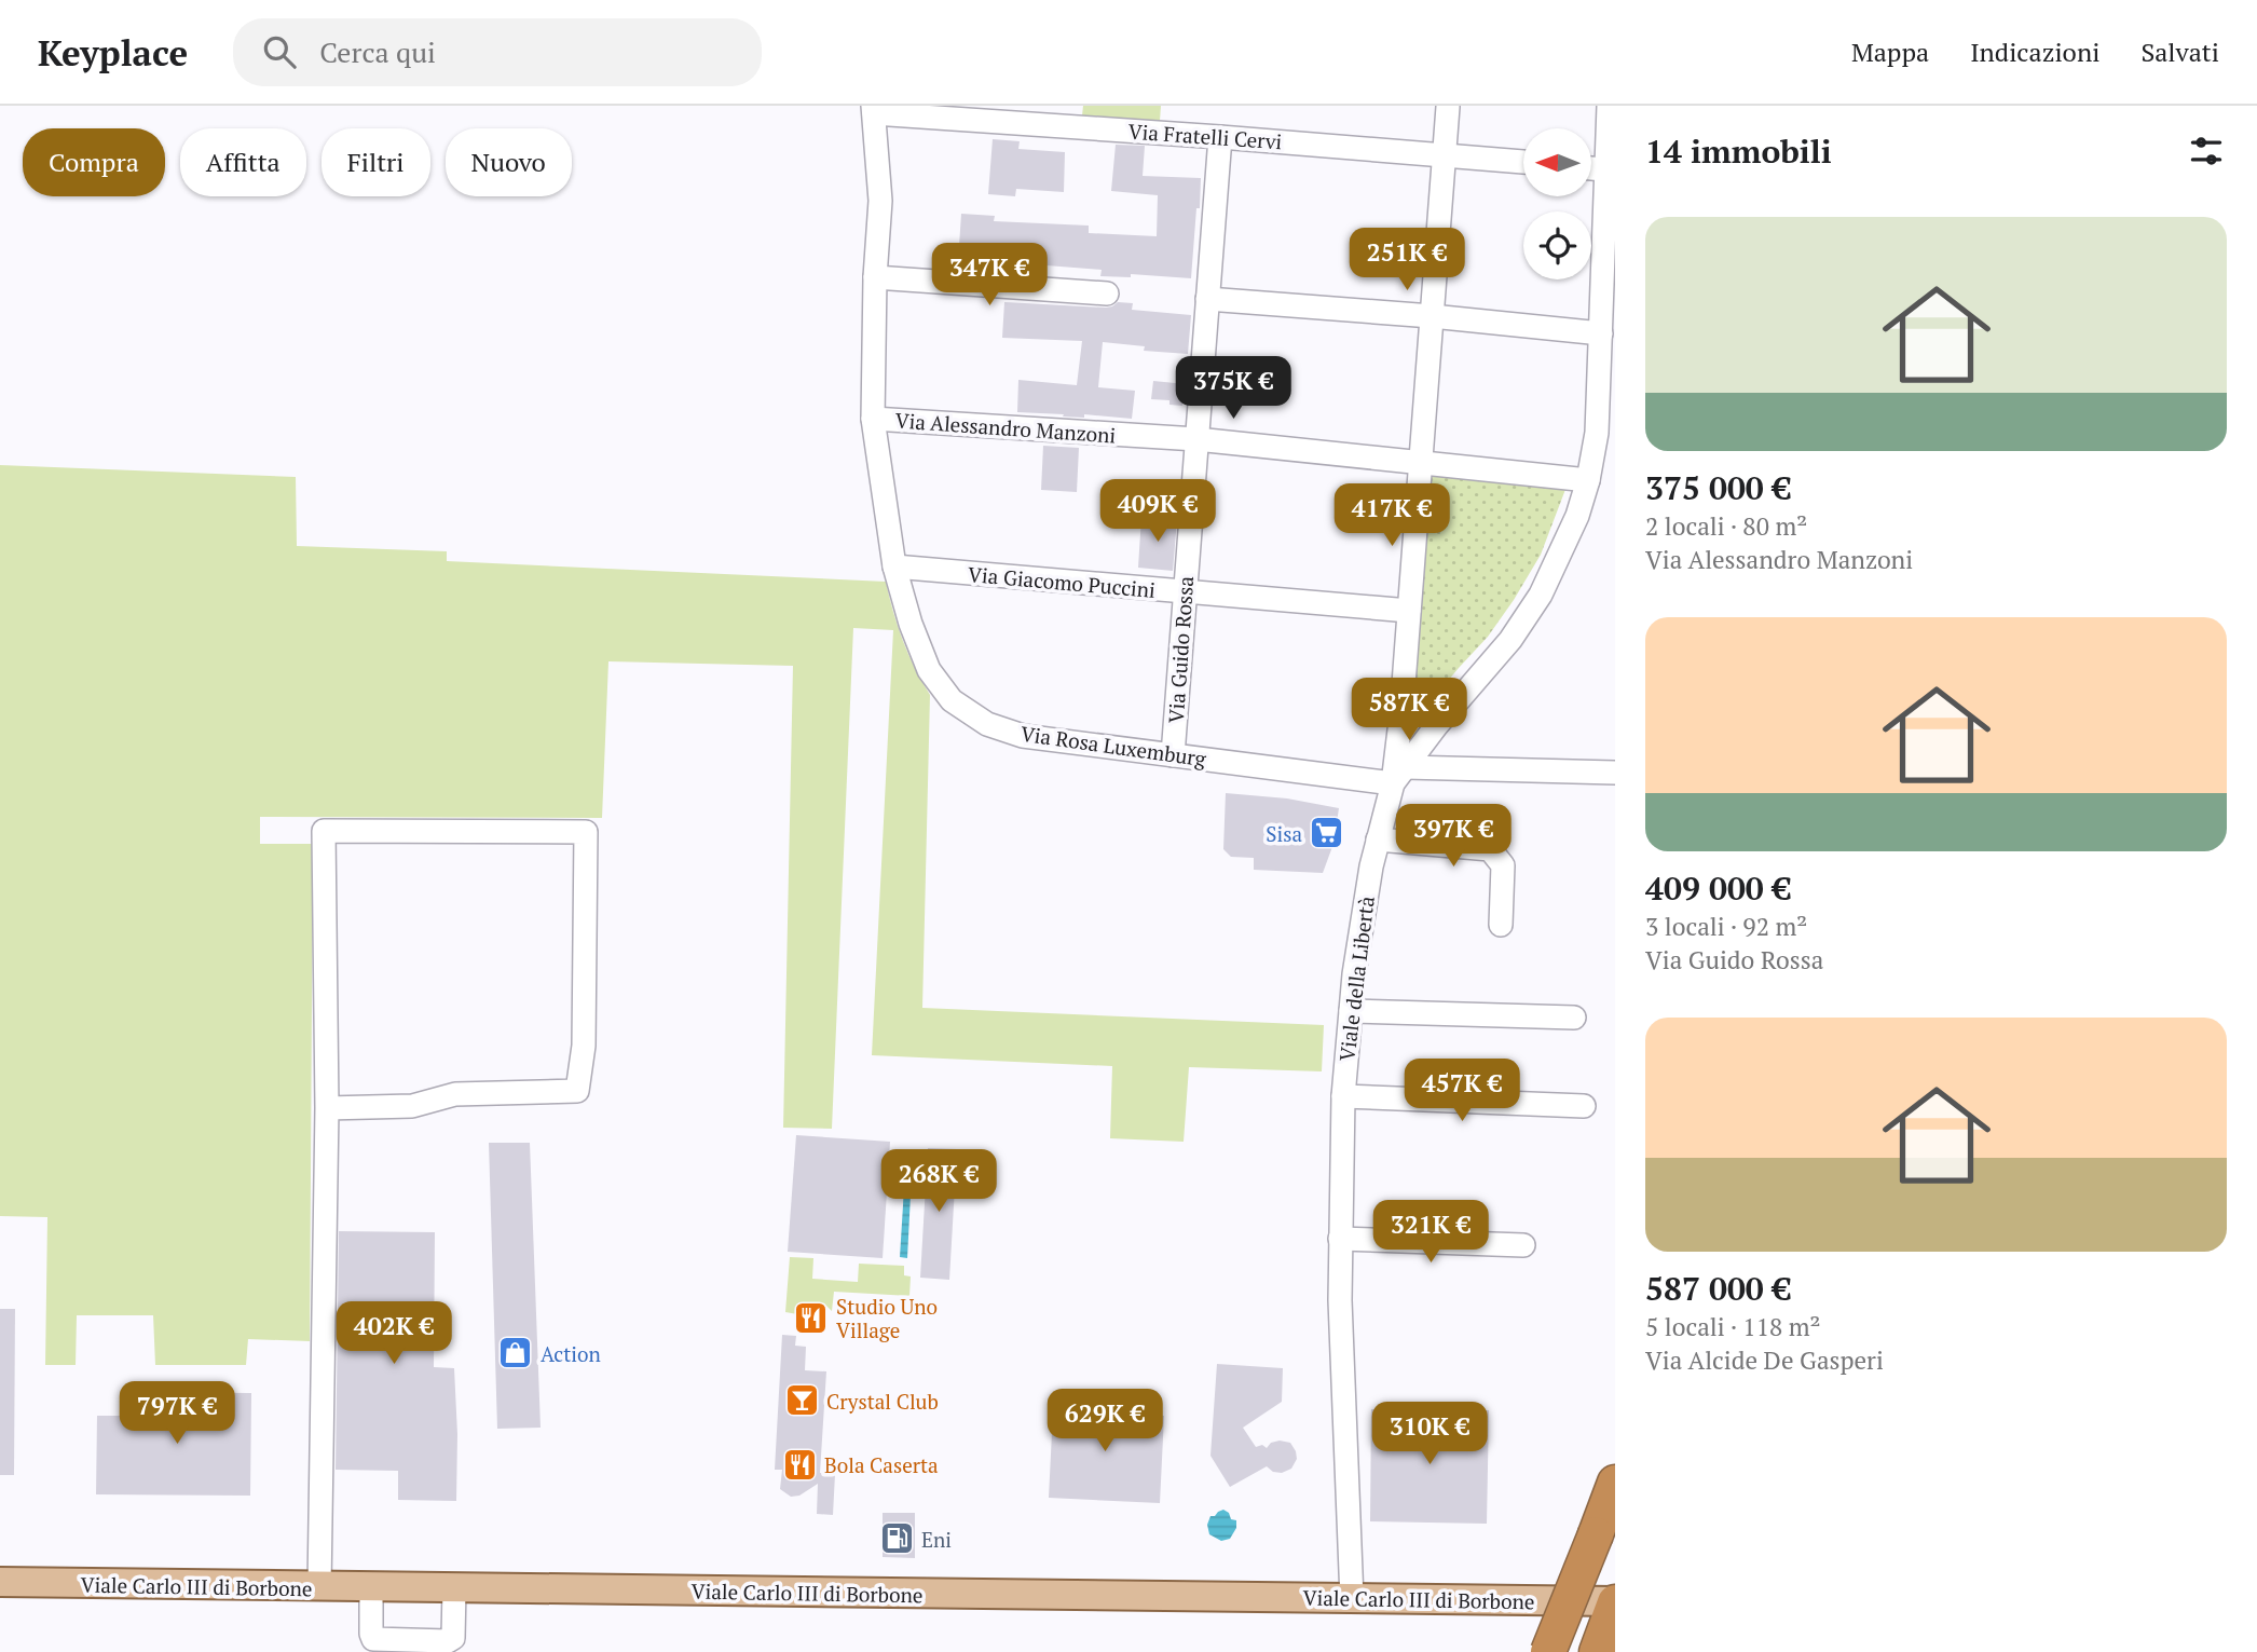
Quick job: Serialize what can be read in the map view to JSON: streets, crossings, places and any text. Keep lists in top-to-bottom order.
{
  "streets": {
    "main road": ["Viale Carlo III di Borbone"],
    "street": [
      "Via Fratelli Cervi",
      "Via Alessandro Manzoni",
      "Via Giacomo Puccini",
      "Via Guido Rossa",
      "Via Rosa Luxemburg",
      "Viale della Libertà"
    ]
  },
  "crossings": [
    ["Via Fratelli Cervi", "Via Guido Rossa"],
    ["Via Fratelli Cervi", "Via Rosa Luxemburg"],
    ["Via Alessandro Manzoni", "Via Guido Rossa"],
    ["Via Alessandro Manzoni", "Via Rosa Luxemburg"],
    ["Via Alessandro Manzoni", "Viale della Libertà"],
    ["Via Giacomo Puccini", "Via Guido Rossa"],
    ["Via Giacomo Puccini", "Via Rosa Luxemburg"],
    ["Via Guido Rossa", "Via Rosa Luxemburg"],
    ["Via Rosa Luxemburg", "Viale della Libertà"],
    ["Viale della Libertà", "Viale Carlo III di Borbone"]
  ],
  "places": {
    "supermarket": ["Sisa"],
    "restaurant": ["Studio Uno Village", "Bola Caserta"],
    "shop": ["Action"],
    "bar": ["Crystal Club"],
    "fuel station": ["Eni"]
  },
  "north": "left",
  "page": {
    "header": "Keyplace",
    "search": "Cerca qui",
    "nav": ["Mappa", "Indicazioni", "Salvati"],
    "heading": "14 immobili",
    "chip": [
      "Compra",
      "Affitta",
      "Filtri",
      "Nuovo"
    ],
    "list": [
      {
        "name": "375 000 €",
        "note": "2 locali · 80 m² · Via Alessandro Manzoni"
      },
      {
        "name": "409 000 €",
        "note": "3 locali · 92 m² · Via Guido Rossa"
      },
      {
        "name": "587 000 €",
        "note": "5 locali · 118 m² · Via Alcide De Gasperi"
      }
    ],
    "price": [
      "251K €",
      "347K €",
      "375K €",
      "409K €",
      "417K €",
      "587K €",
      "397K €",
      "457K €",
      "268K €",
      "321K €",
      "402K €",
      "797K €",
      "629K €",
      "310K €"
    ]
  }
}
